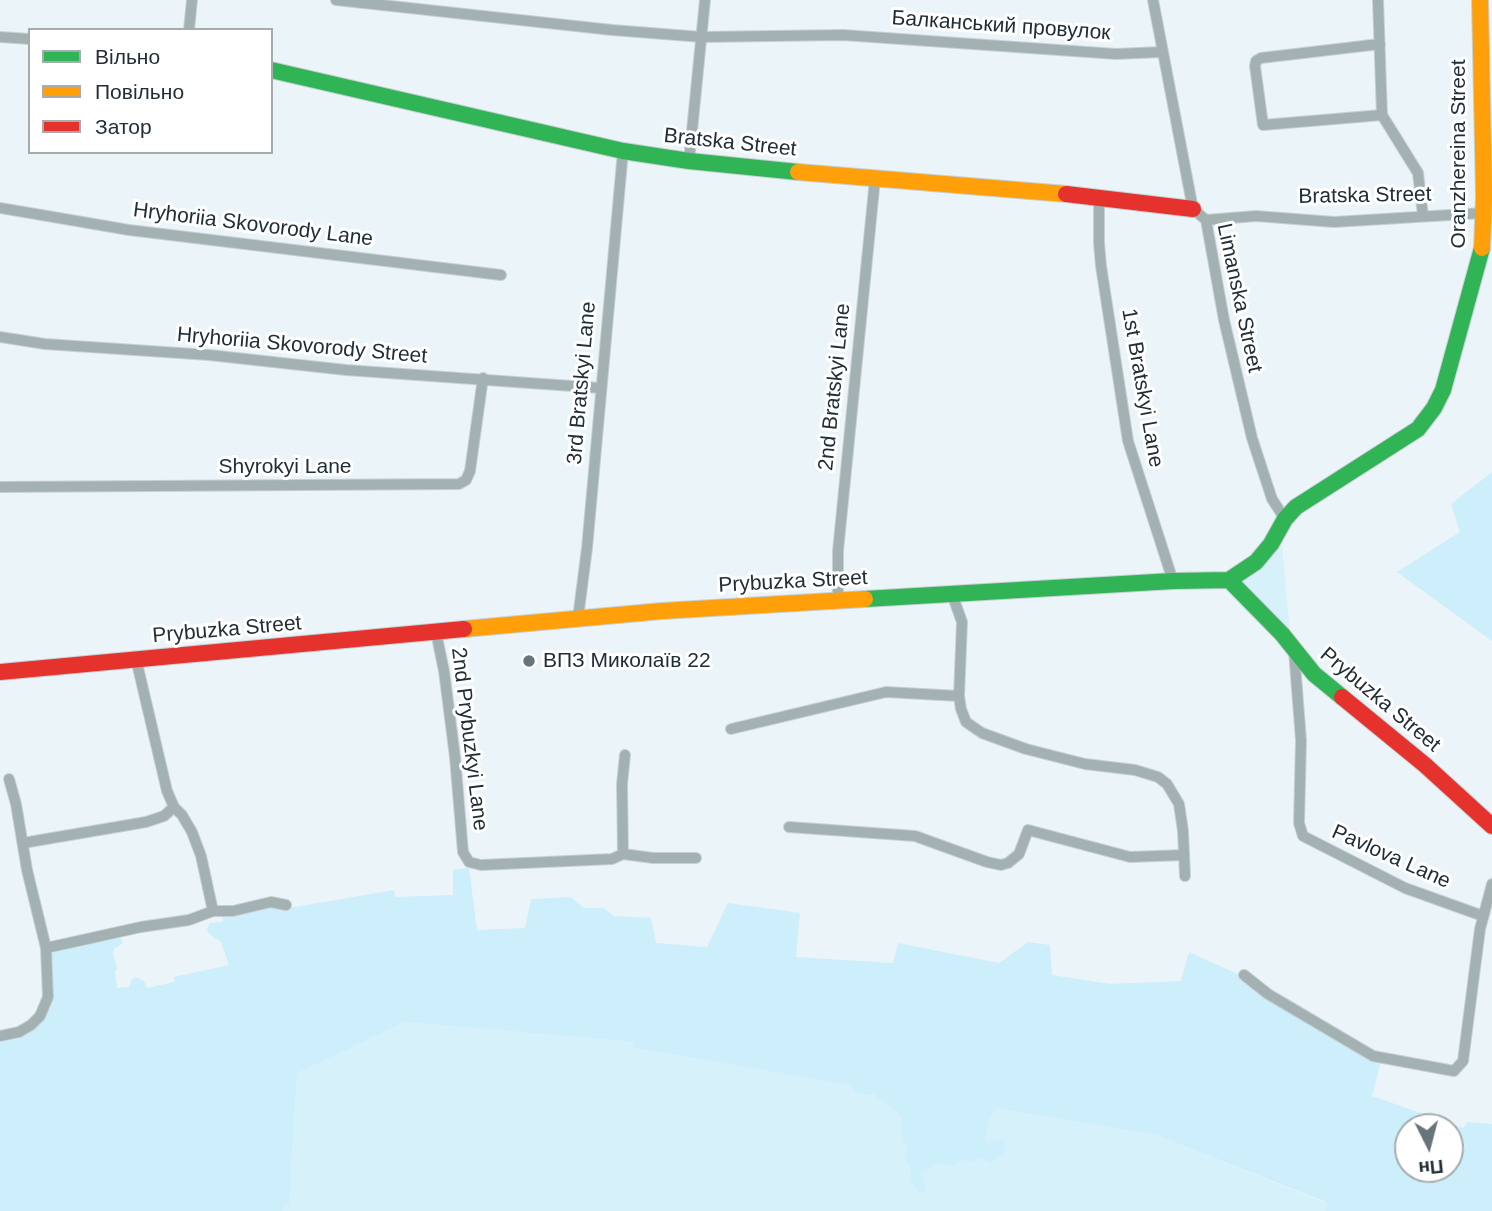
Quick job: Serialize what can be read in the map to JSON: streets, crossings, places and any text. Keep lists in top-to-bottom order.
{
  "streets": {
    "street": [
      "Балканський провулок",
      "Bratska Street",
      "Oranzhereina Street",
      "Hryhoriia Skovorody Lane",
      "Limanska Street",
      "Hryhoriia Skovorody Street",
      "3rd Bratskyi Lane",
      "2nd Bratskyi Lane",
      "1st Bratskyi Lane",
      "Shyrokyi Lane",
      "Prybuzka Street",
      "2nd Prybuzkyi Lane",
      "Pavlova Lane"
    ]
  },
  "crossings": [
    ["Балканський провулок", "Limanska Street"],
    ["Bratska Street", "Oranzhereina Street"],
    ["Bratska Street", "Limanska Street"],
    ["Bratska Street", "3rd Bratskyi Lane"],
    ["Bratska Street", "2nd Bratskyi Lane"],
    ["Bratska Street", "1st Bratskyi Lane"],
    ["Oranzhereina Street", "Limanska Street"],
    ["Oranzhereina Street", "Prybuzka Street"],
    ["Hryhoriia Skovorody Street", "3rd Bratskyi Lane"],
    ["Hryhoriia Skovorody Street", "Shyrokyi Lane"],
    ["3rd Bratskyi Lane", "Prybuzka Street"],
    ["2nd Bratskyi Lane", "Prybuzka Street"],
    ["1st Bratskyi Lane", "Prybuzka Street"],
    ["Prybuzka Street", "2nd Prybuzkyi Lane"],
    ["Prybuzka Street", "Pavlova Lane"]
  ],
  "places": ["ВПЗ Миколаїв 22"],
  "legend": ["Вільно", "Повільно", "Затор"],
  "north": "bottom"
}
